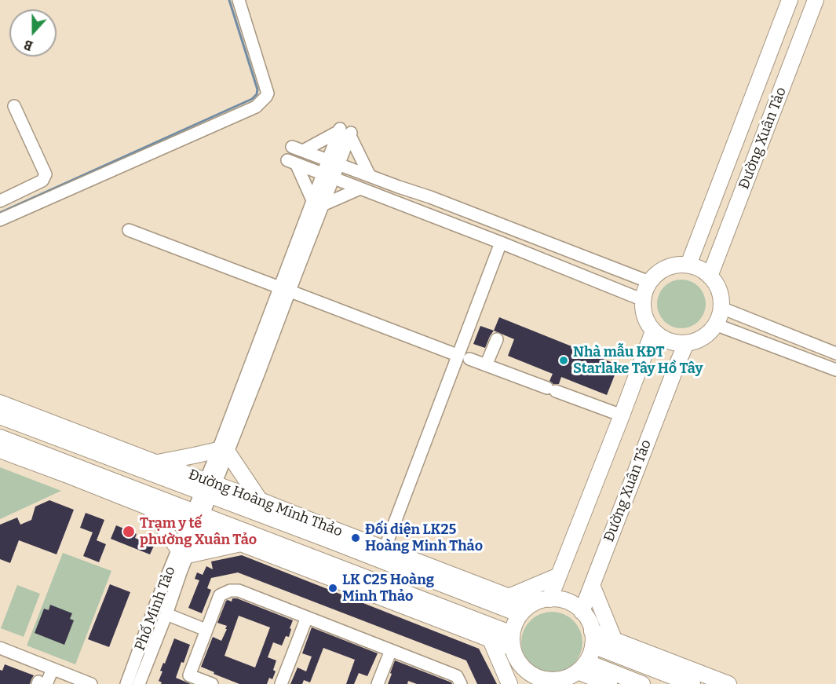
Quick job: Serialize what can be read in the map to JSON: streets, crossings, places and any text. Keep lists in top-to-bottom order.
{
  "streets": {
    "main road": ["Đường Xuân Tảo", "Đường Hoàng Minh Thảo"],
    "street": ["Phố Minh Tảo"]
  },
  "crossings": [
    ["Đường Xuân Tảo", "Đường Hoàng Minh Thảo"],
    ["Đường Hoàng Minh Thảo", "Phố Minh Tảo"]
  ],
  "places": [
    "Nhà mẫu KĐT Starlake Tây Hồ Tây",
    "Trạm y tế phường Xuân Tảo",
    "Đối diện LK25 Hoàng Minh Thảo",
    "LK C25 Hoàng Minh Thảo"
  ],
  "north": "bottom"
}
